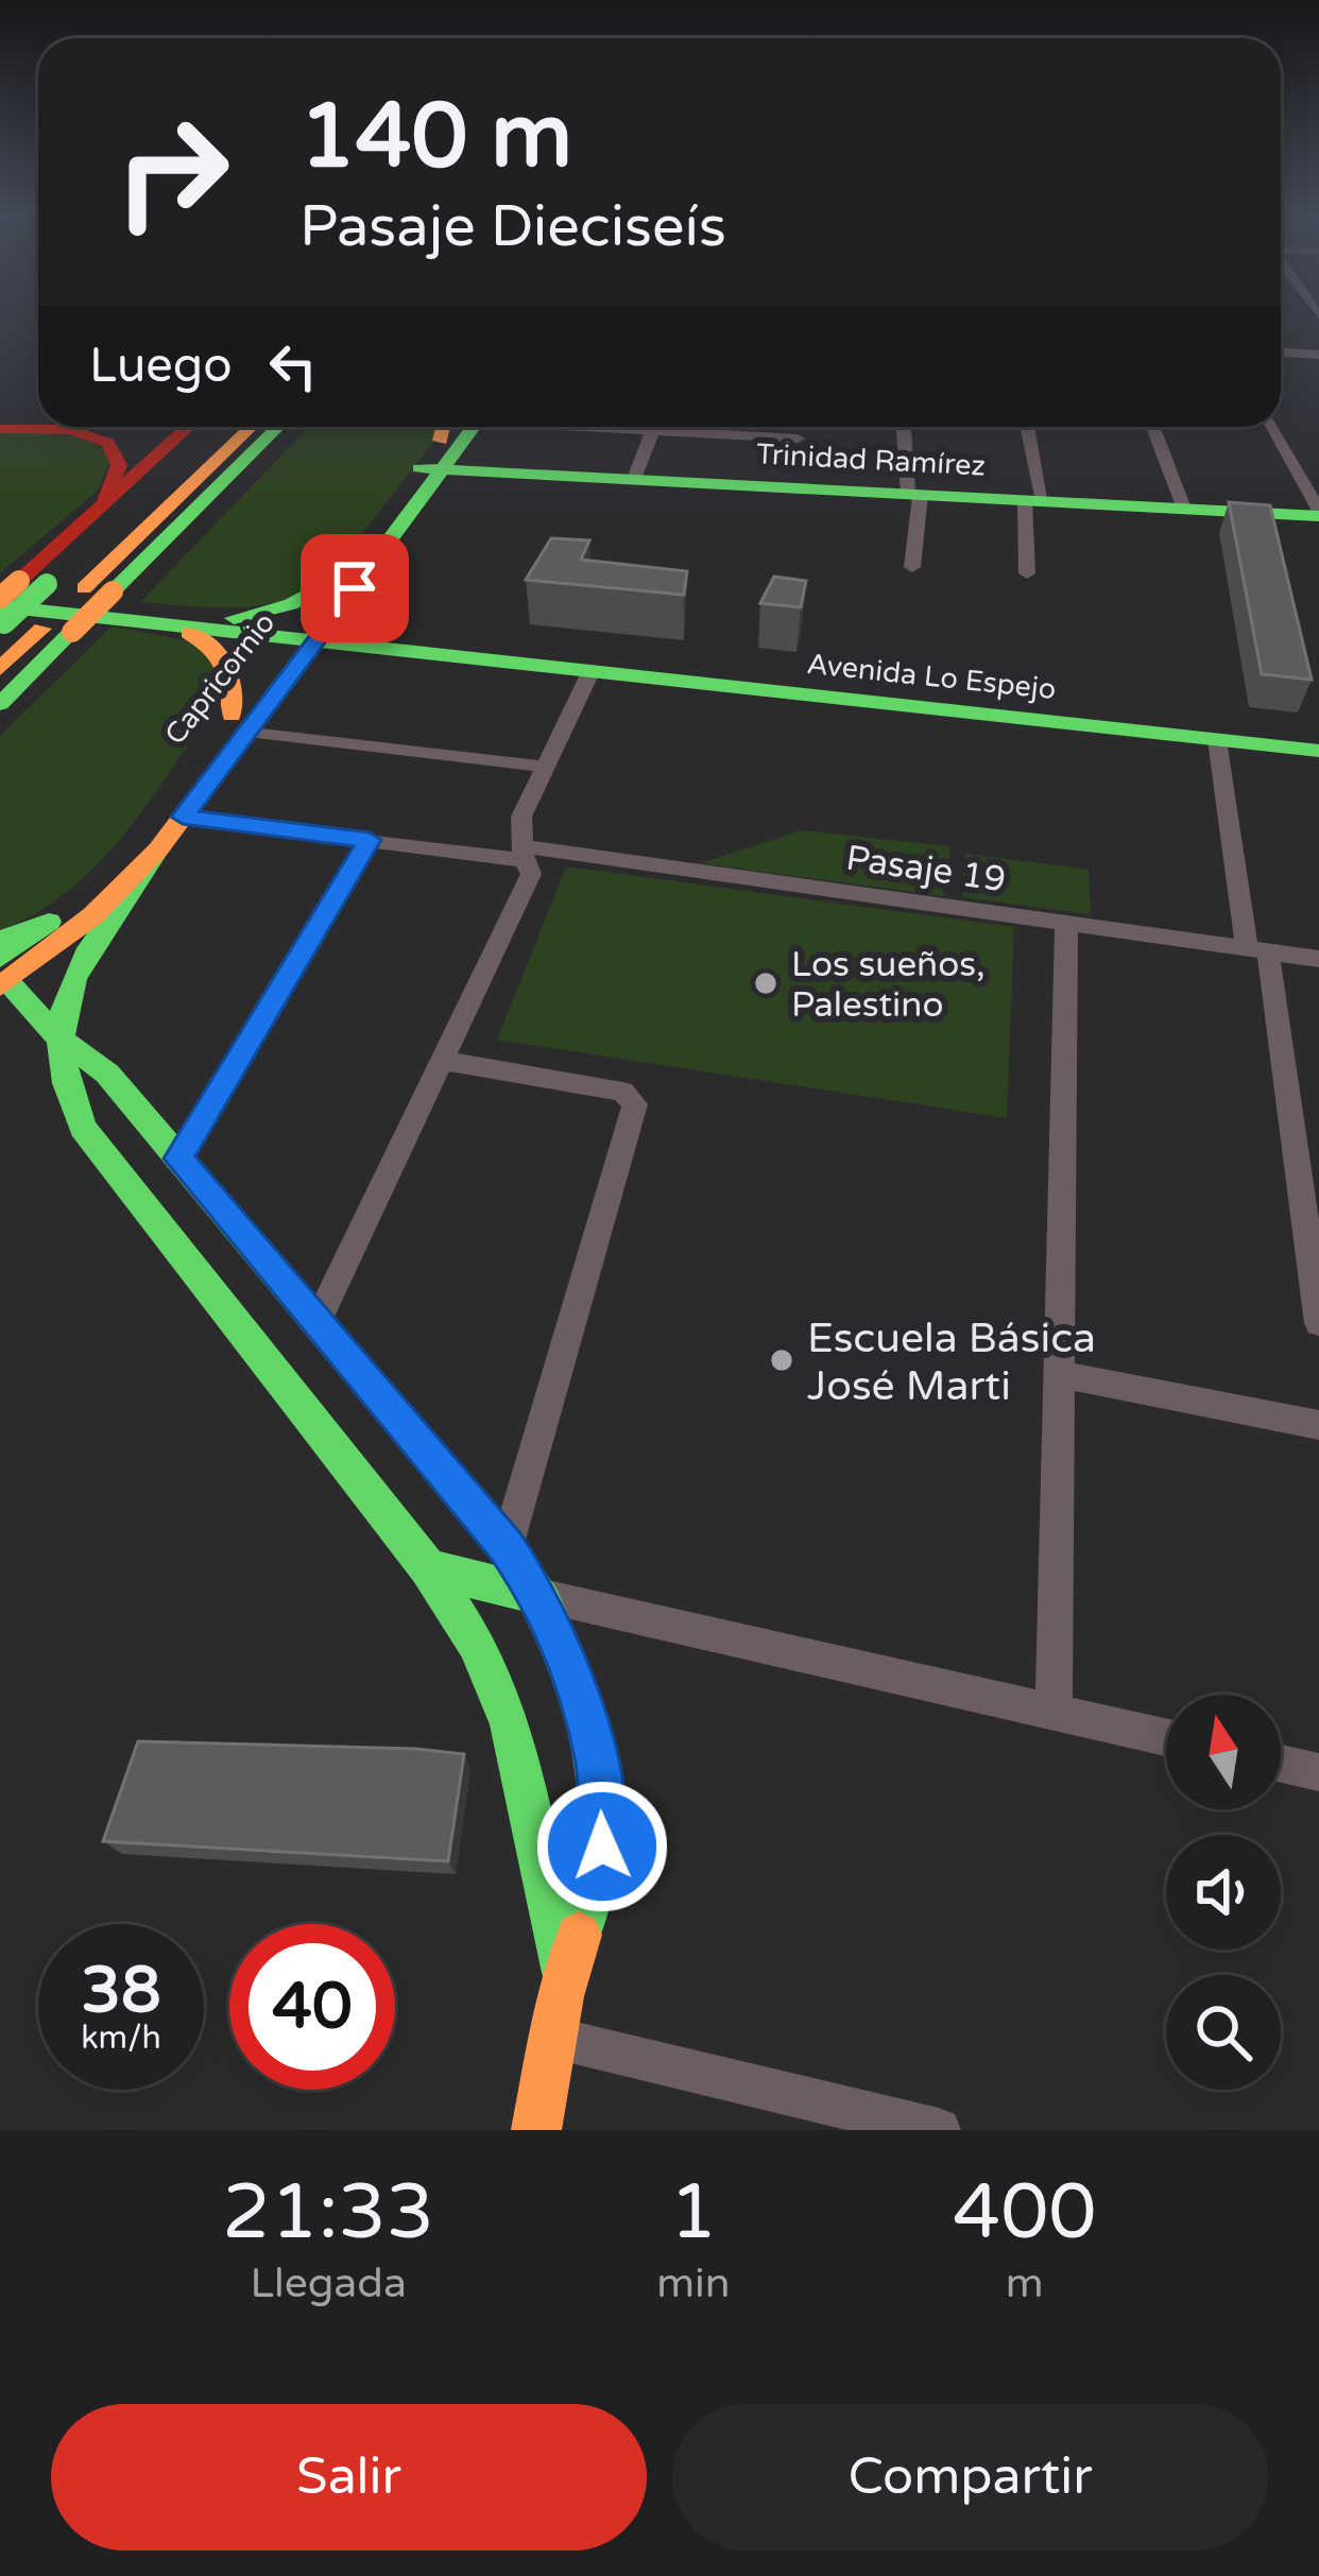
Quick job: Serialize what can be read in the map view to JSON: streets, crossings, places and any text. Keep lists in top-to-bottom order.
{
  "streets": {
    "main road": ["Trinidad Ramírez", "Avenida Lo Espejo", "Capricornio"],
    "street": ["Pasaje 19"]
  },
  "crossings": [
    ["Trinidad Ramírez", "Capricornio"],
    ["Avenida Lo Espejo", "Capricornio"],
    ["Capricornio", "Pasaje 19"]
  ],
  "places": ["Los sueños, Palestino", "Escuela Básica José Marti"],
  "north": "top",
  "page": {
    "turn": ["140 m", "Pasaje Dieciseís"],
    "then": "Luego",
    "speed": "38 km/h",
    "limit": "40",
    "eta": [
      "21:33",
      "Llegada",
      "1",
      "min",
      "400",
      "m"
    ],
    "buttons": ["Salir", "Compartir"]
  }
}
